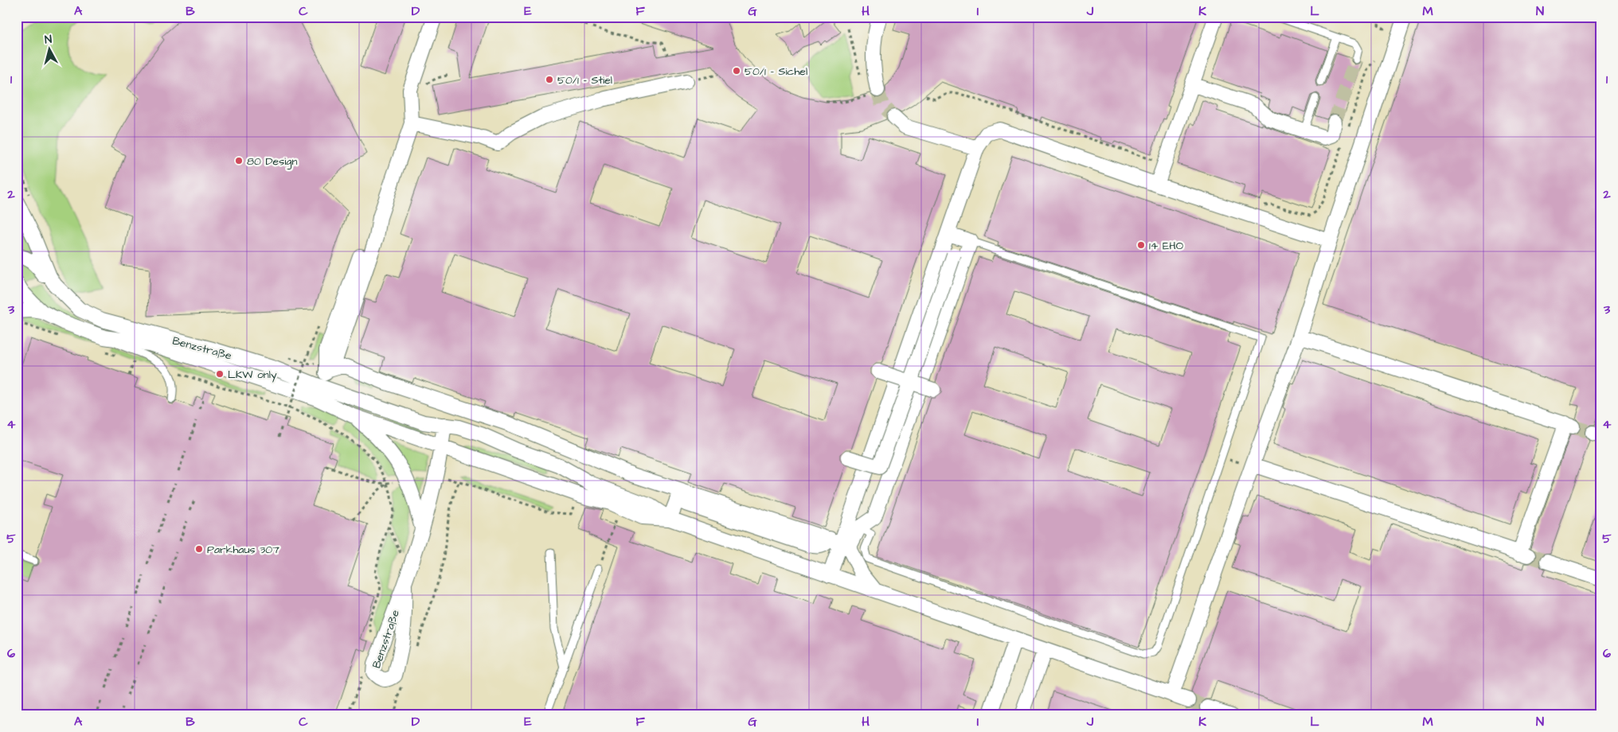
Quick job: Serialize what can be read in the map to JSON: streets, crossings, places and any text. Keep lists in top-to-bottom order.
{
  "streets": {
    "street": ["Benzstraße"]
  },
  "places": [
    "50/1 - Sichel",
    "50/1 - Stiel",
    "80 Design",
    "14 EHO",
    "LKW only",
    "Parkhaus 307"
  ],
  "north": "top",
  "grid": {
    "columns": [
      "A",
      "B",
      "C",
      "D",
      "E",
      "F",
      "G",
      "H",
      "I",
      "J",
      "K",
      "L",
      "M",
      "N"
    ],
    "rows": [
      "1",
      "2",
      "3",
      "4",
      "5",
      "6"
    ]
  }
}
